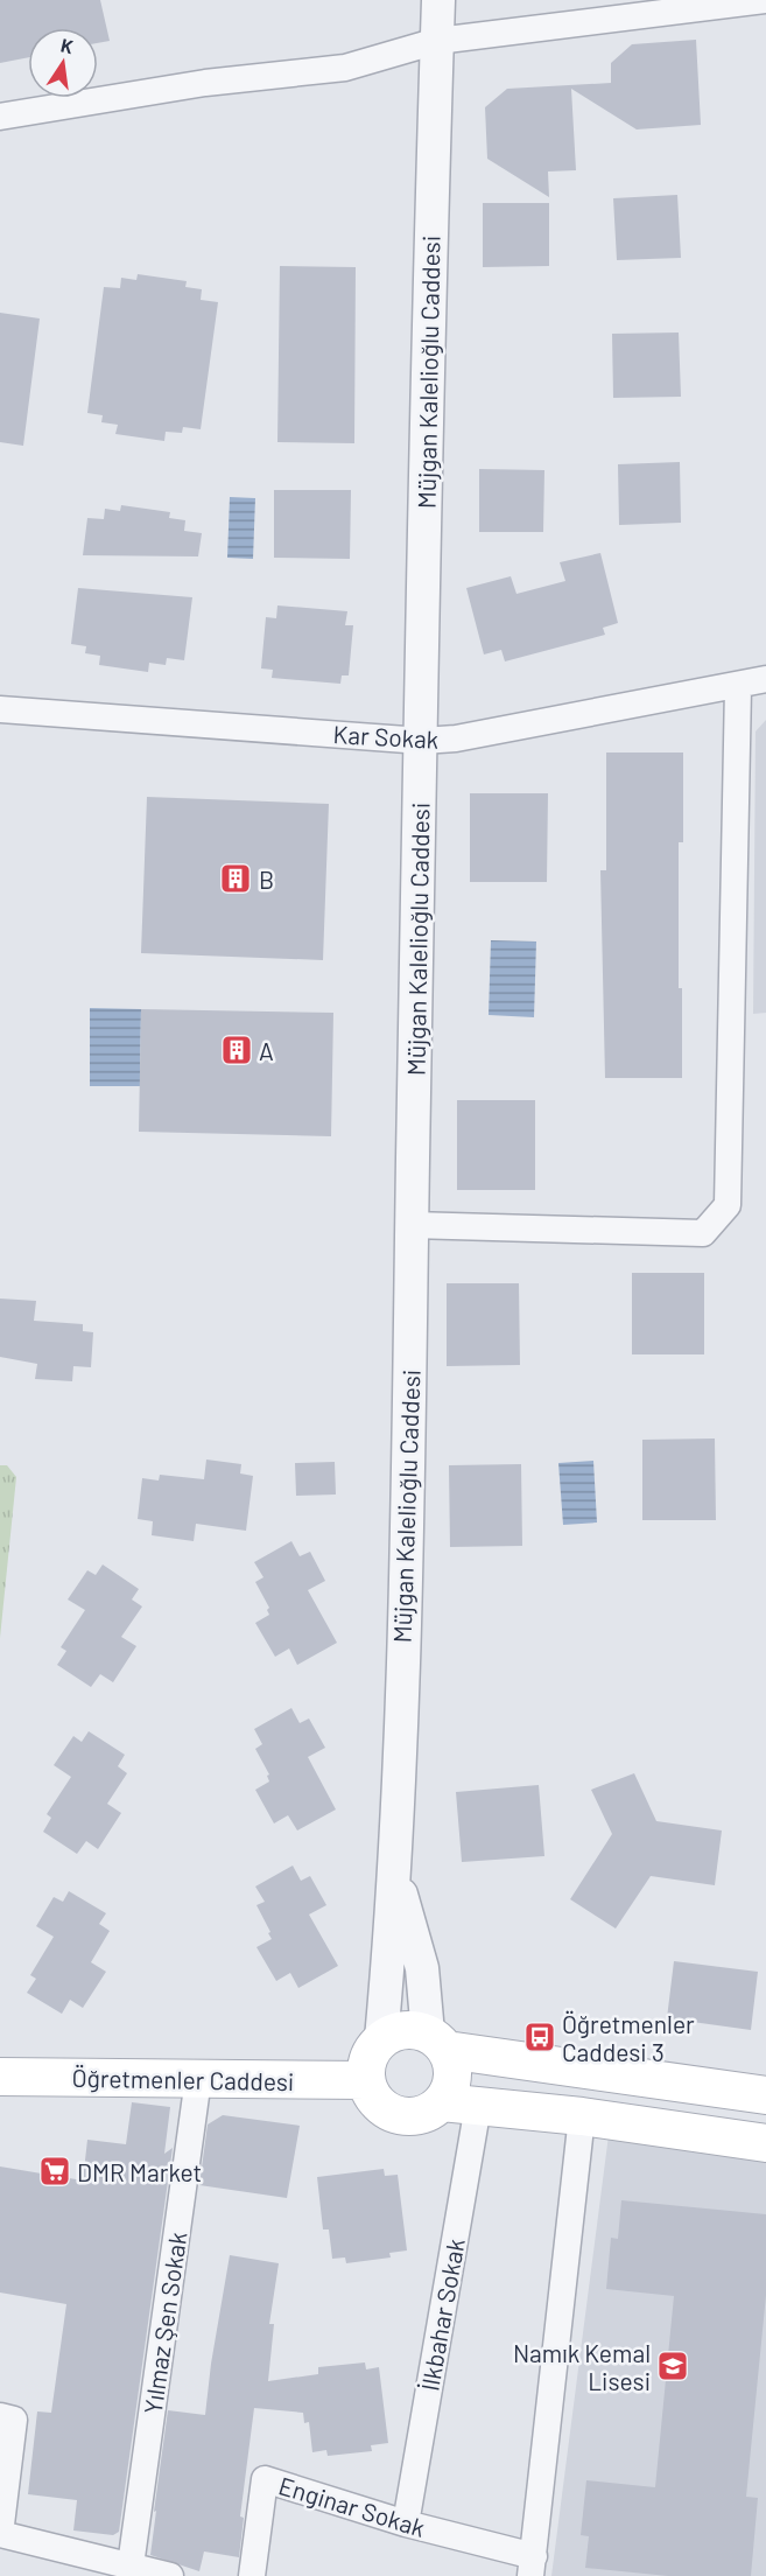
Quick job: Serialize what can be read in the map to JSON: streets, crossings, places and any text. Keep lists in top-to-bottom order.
{
  "streets": {
    "main road": ["Öğretmenler Caddesi"],
    "street": [
      "Müjgan Kalelioğlu Caddesi",
      "Kar Sokak",
      "İlkbahar Sokak",
      "Yılmaz Şen Sokak",
      "Enginar Sokak"
    ]
  },
  "crossings": [
    ["Müjgan Kalelioğlu Caddesi", "Kar Sokak"],
    ["Müjgan Kalelioğlu Caddesi", "Öğretmenler Caddesi"],
    ["Öğretmenler Caddesi", "Yılmaz Şen Sokak"],
    ["İlkbahar Sokak", "Enginar Sokak"]
  ],
  "places": {
    "building": ["B", "A"],
    "bus stop": ["Öğretmenler Caddesi 3"],
    "supermarket": ["DMR Market"],
    "school or university": ["Namık Kemal Lisesi"]
  },
  "north": "top"
}
